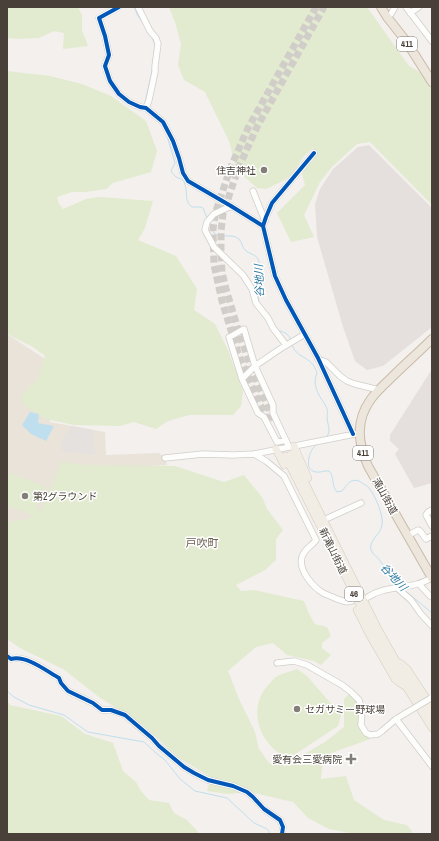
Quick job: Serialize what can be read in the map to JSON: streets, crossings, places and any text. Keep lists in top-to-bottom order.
{
  "streets": {
    "highway": ["411", "滝山街道"],
    "main road": ["新滝山街道", "46"]
  },
  "crossings": [
    ["新滝山街道", "46"]
  ],
  "districts": ["戸吹町"],
  "water": ["谷地川"],
  "places": {
    "other": ["住吉神社", "第2グラウンド", "セガサミー野球場"],
    "health": ["愛有会三愛病院"]
  }
}
